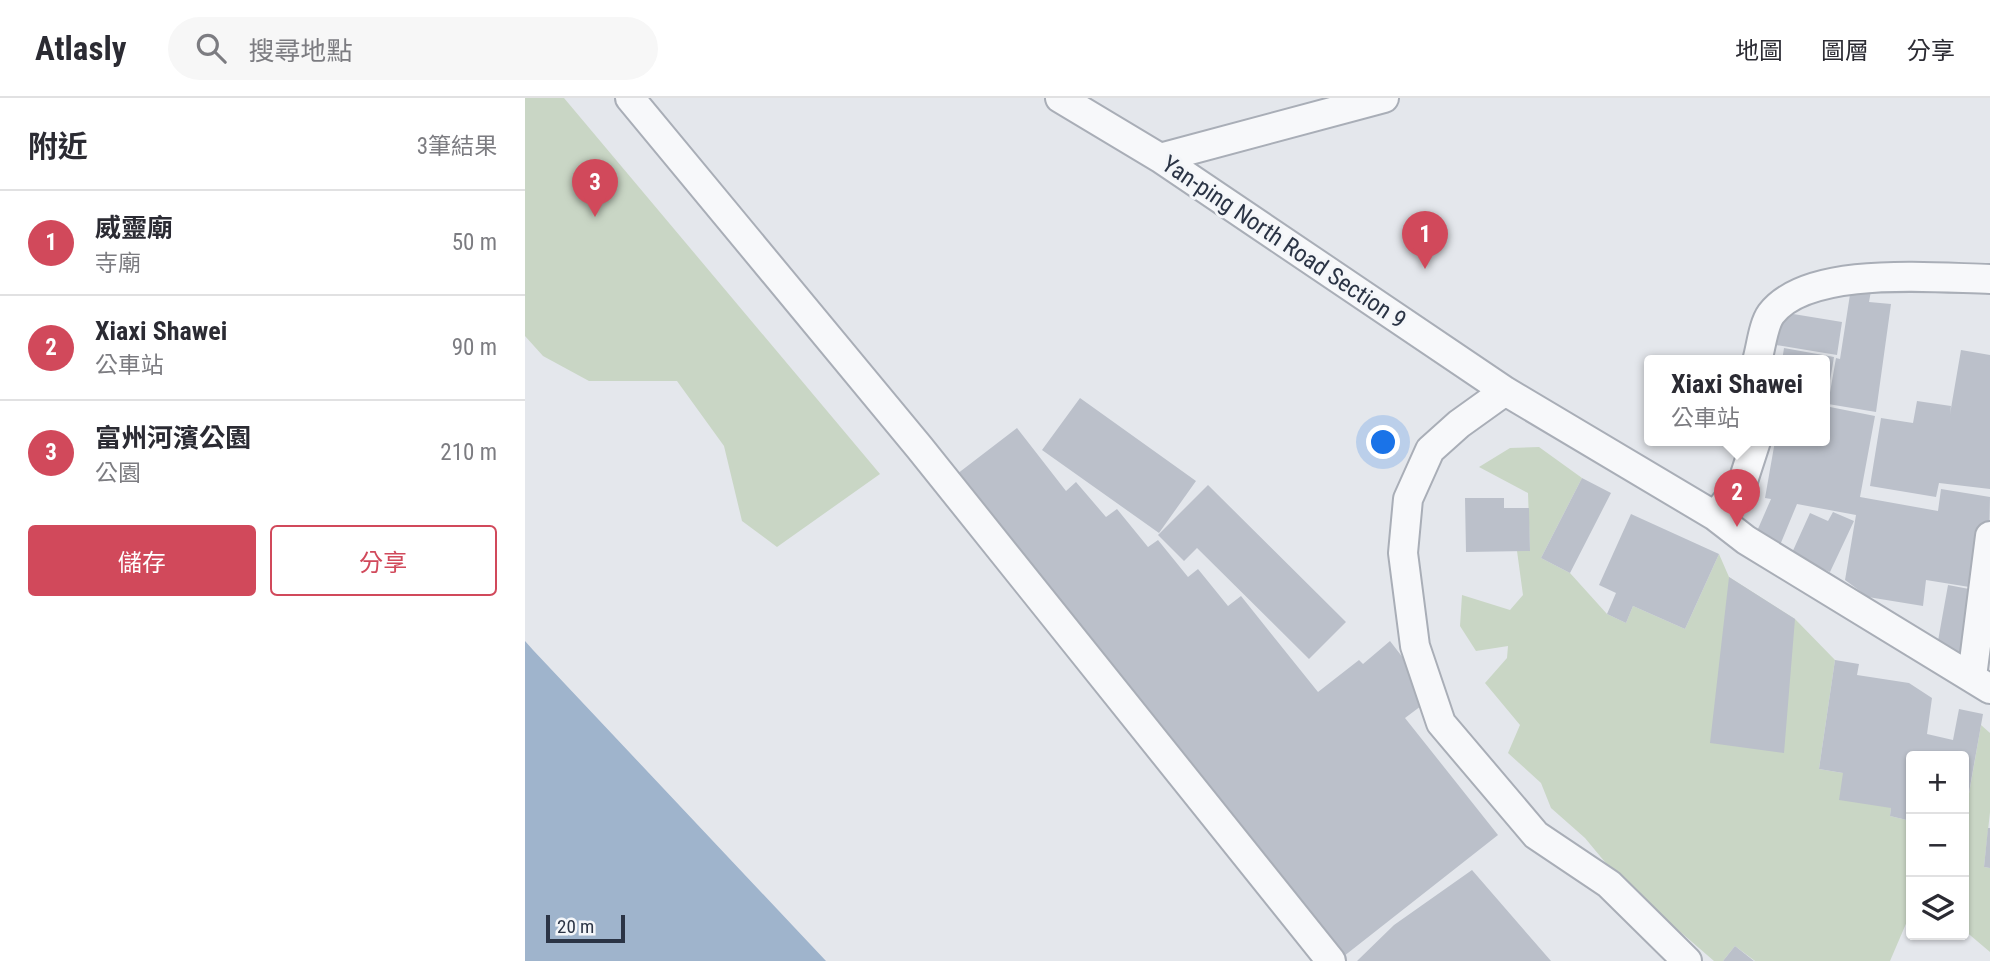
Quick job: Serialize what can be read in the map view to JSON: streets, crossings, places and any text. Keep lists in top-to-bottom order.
{
  "streets": {
    "street": ["Yan-ping North Road Section 9"]
  },
  "scale_bar": "20 m",
  "page": {
    "header": "Atlasly",
    "search": "搜尋地點",
    "nav": ["地圖", "圖層", "分享"],
    "heading": ["附近", "3筆結果"],
    "pins": ["3", "1", "2"],
    "list": [
      {
        "mark": "1",
        "name": "威靈廟",
        "note": "寺廟",
        "value": "50 m"
      },
      {
        "mark": "2",
        "name": "Xiaxi Shawei",
        "note": "公車站",
        "value": "90 m"
      },
      {
        "mark": "3",
        "name": "富州河濱公園",
        "note": "公園",
        "value": "210 m"
      }
    ],
    "popup": ["Xiaxi Shawei", "公車站"],
    "buttons": ["儲存", "分享"],
    "map_buttons": ["+", "−"],
    "scale": "20 m"
  }
}
